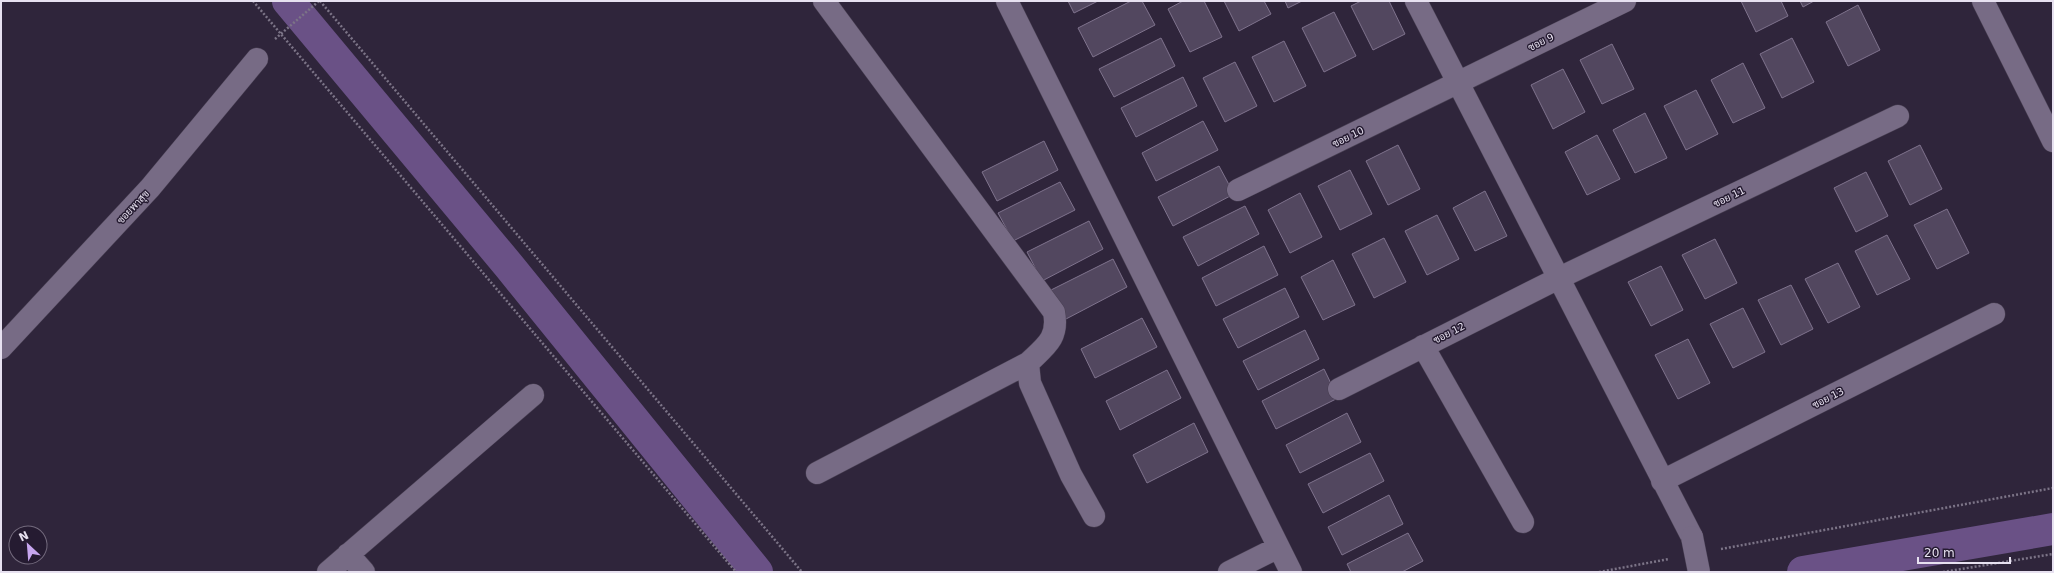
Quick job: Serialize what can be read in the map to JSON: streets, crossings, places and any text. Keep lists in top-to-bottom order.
{
  "streets": {
    "street": [
      "ซอย 9",
      "ซอย 10",
      "ซอย 11",
      "ซอยพาสุข",
      "ซอย 12",
      "ซอย 13"
    ]
  },
  "crossings": [
    ["ซอย 9", "ซอย 10"],
    ["ซอย 11", "ซอย 12"]
  ],
  "scale_bar": "20 m",
  "north": "top left"
}
